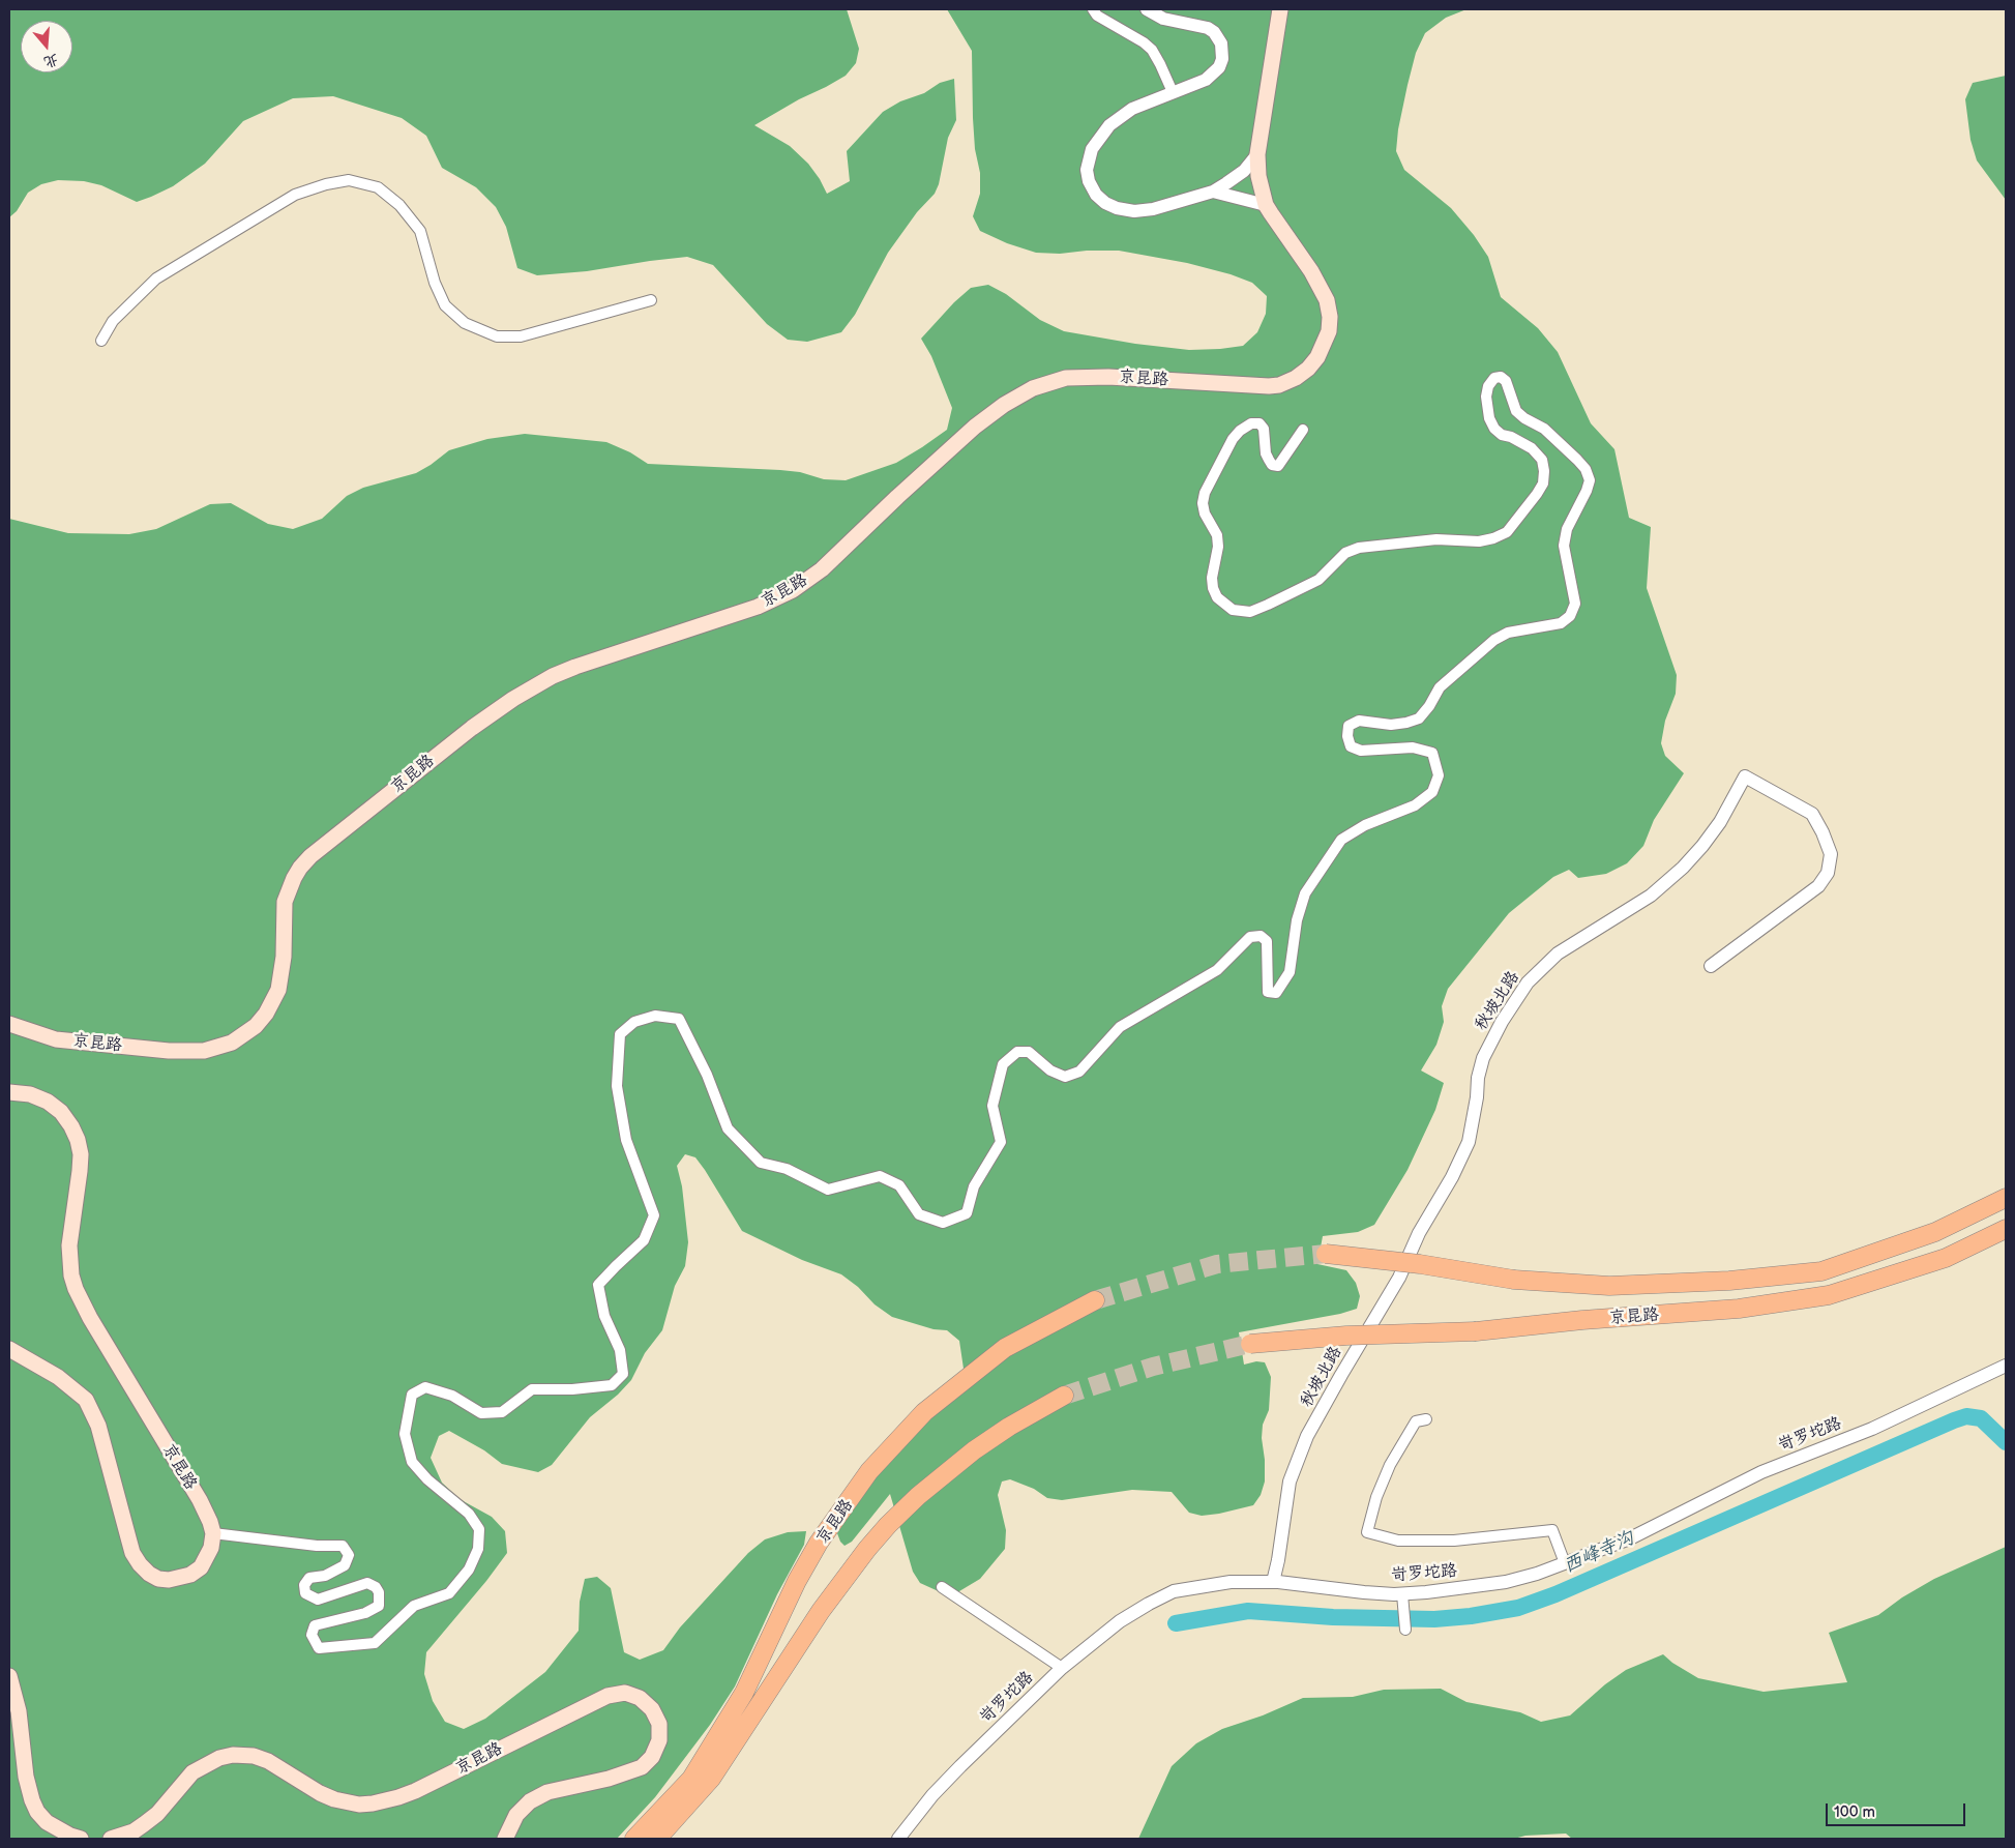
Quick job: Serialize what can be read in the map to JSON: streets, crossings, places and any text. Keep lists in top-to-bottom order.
{
  "streets": {
    "highway": ["京昆路"],
    "street": ["秋坡北路", "岢罗坨路"]
  },
  "crossings": [
    ["秋坡北路", "岢罗坨路"]
  ],
  "water": ["西峰寺沟"],
  "scale_bar": "100 m",
  "north": "bottom"
}
